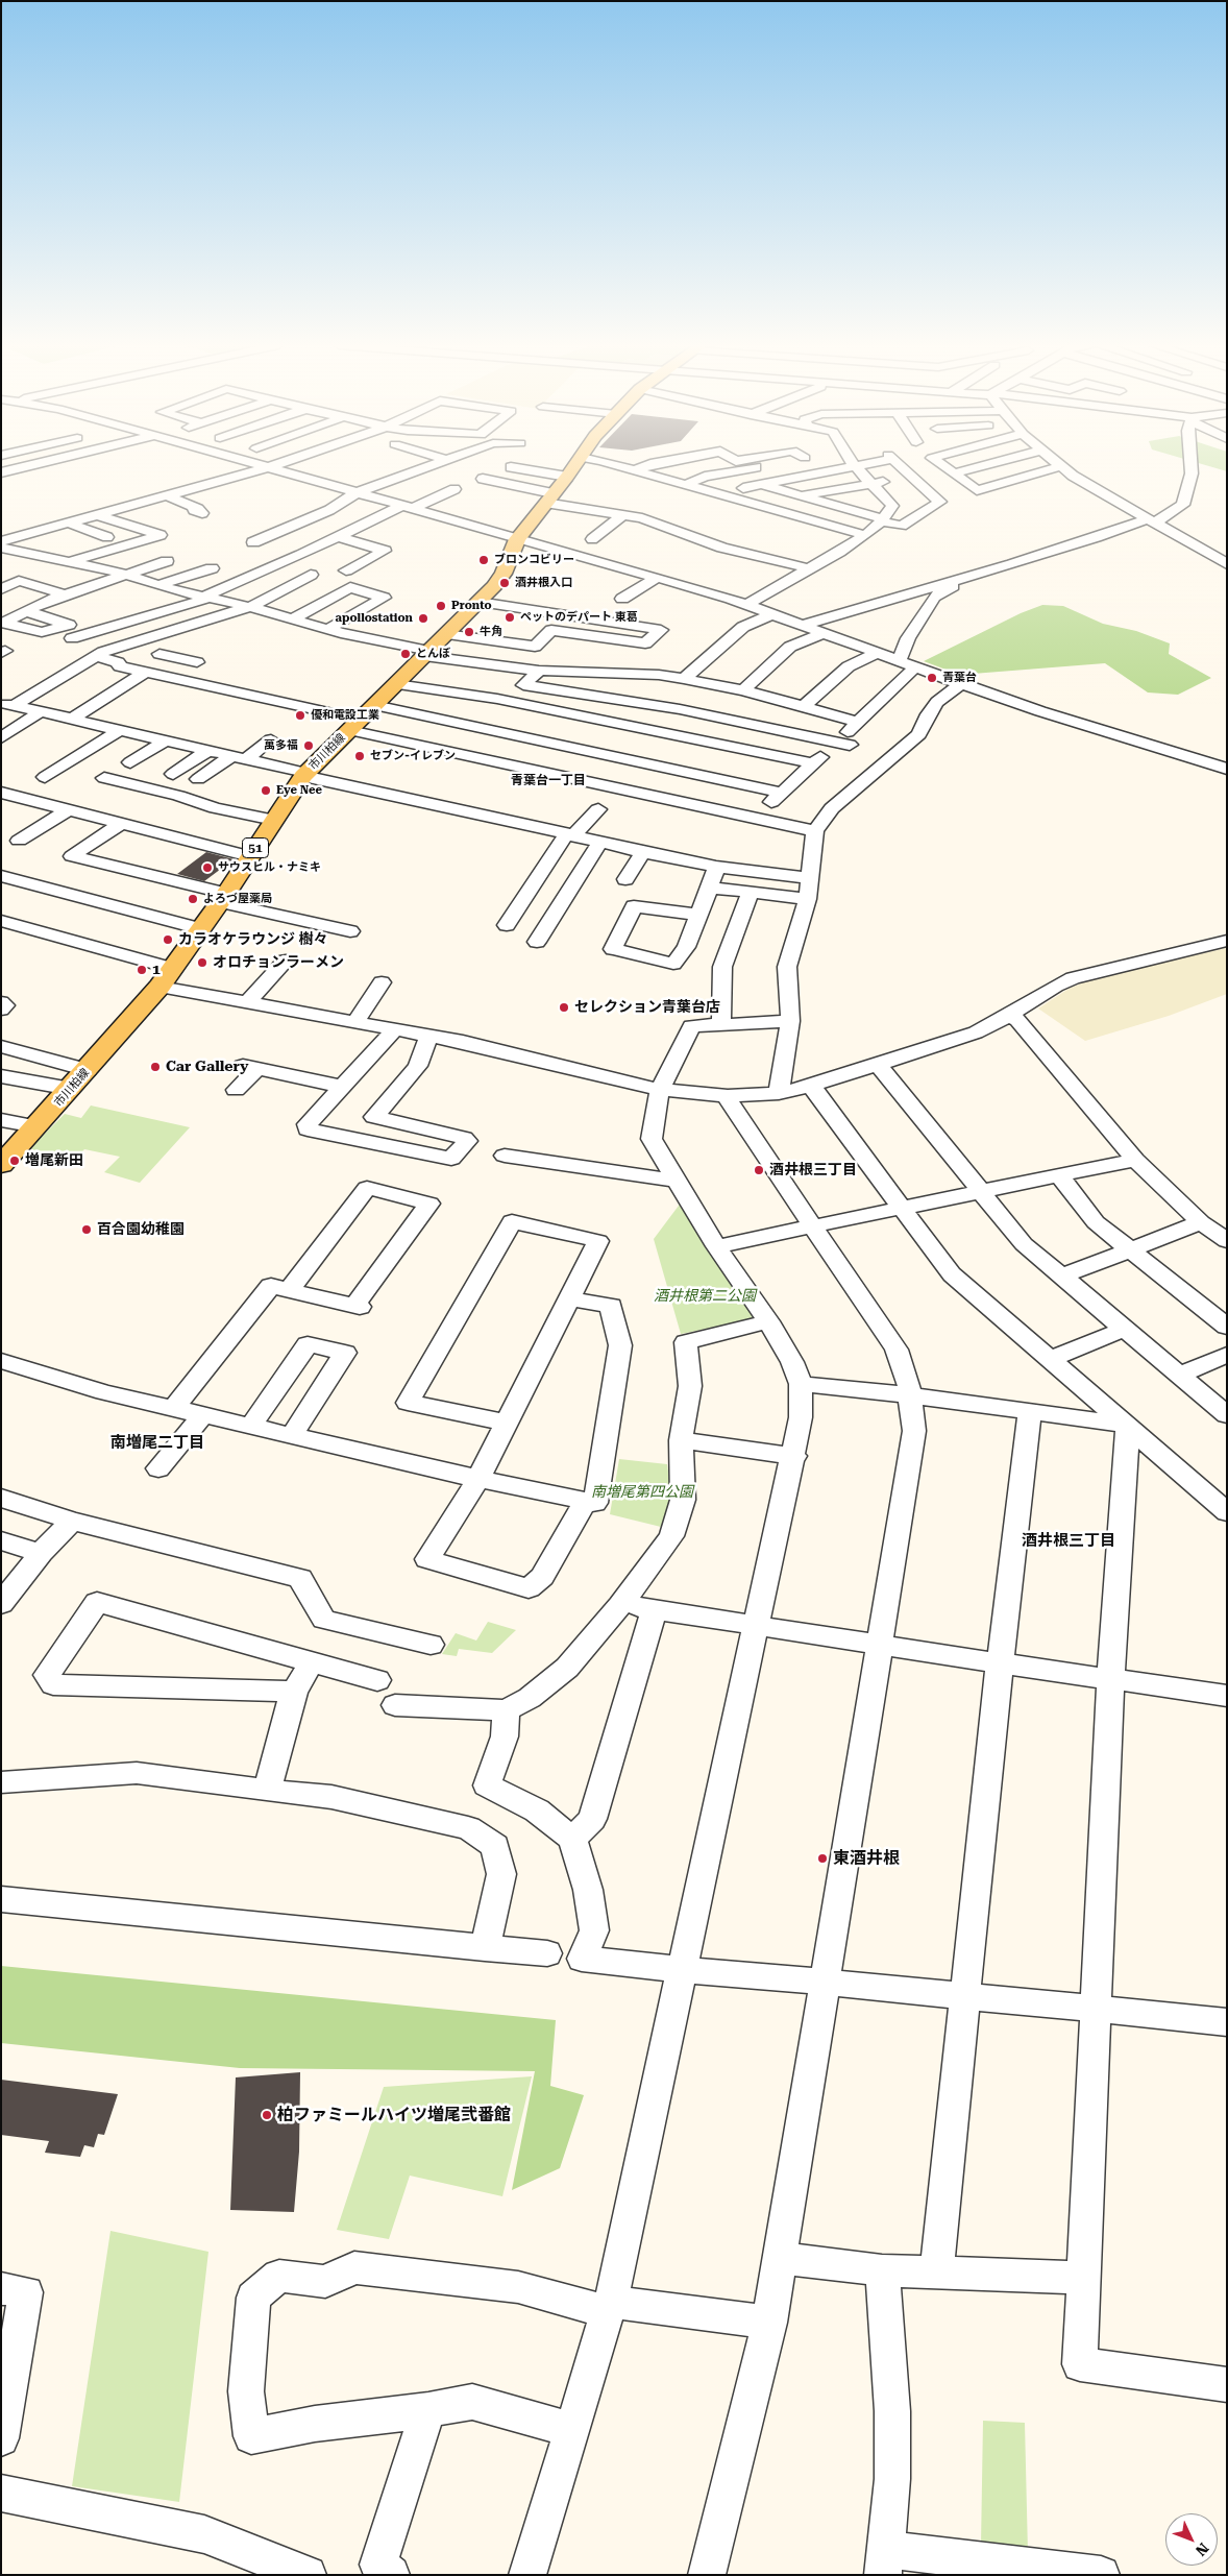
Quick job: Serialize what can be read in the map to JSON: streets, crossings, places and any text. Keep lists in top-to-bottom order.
{
  "streets": {
    "main road": ["市川柏線", "51"]
  },
  "districts": ["青葉台一丁目", "南増尾二丁目", "酒井根三丁目"],
  "parks": ["酒井根第二公園", "南増尾第四公園"],
  "places": [
    "ブロンコビリー",
    "酒井根入口",
    "Pronto",
    "ペットのデパート 東葛",
    "apollostation",
    "牛角",
    "とんぼ",
    "青葉台",
    "優和電設工業",
    "萬多福",
    "セブン-イレブン",
    "Eye Nee",
    "サウスヒル・ナミキ",
    "よろづ屋薬局",
    "カラオケラウンジ 樹々",
    "オロチョンラーメン",
    "1",
    "セレクション青葉台店",
    "Car Gallery",
    "増尾新田",
    "酒井根三丁目",
    "百合園幼稚園",
    "東酒井根",
    "柏ファミールハイツ増尾弐番館"
  ],
  "north": "bottom right"
}
